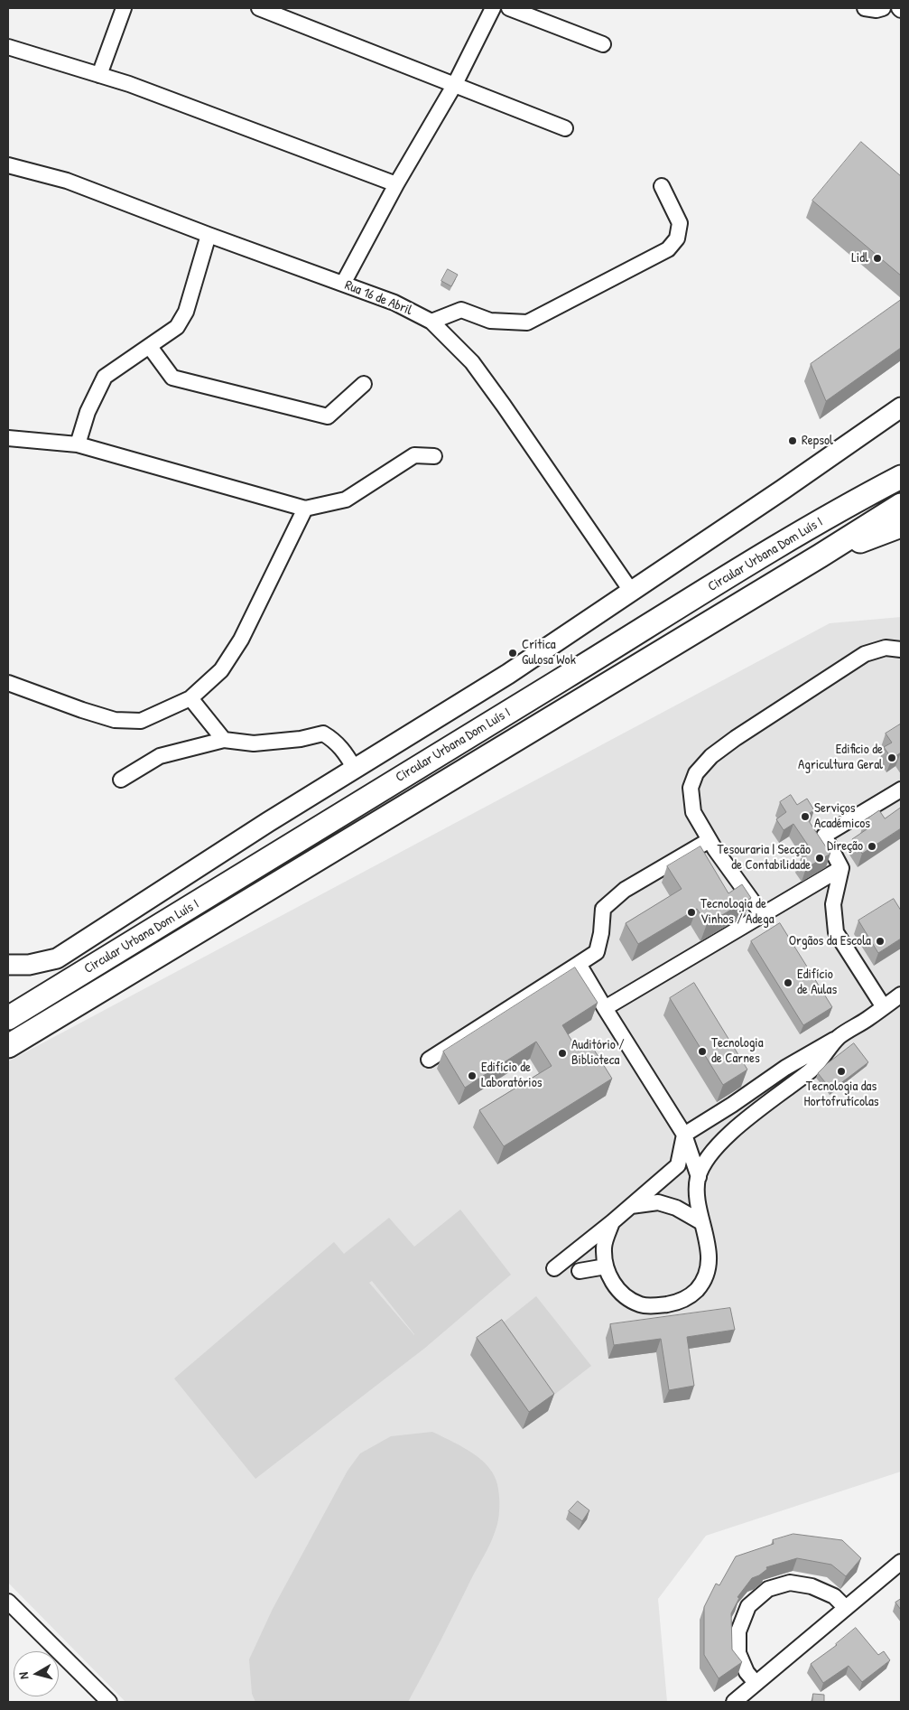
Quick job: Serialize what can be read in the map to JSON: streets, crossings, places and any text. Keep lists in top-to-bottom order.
{
  "streets": {
    "highway": ["Circular Urbana Dom Luís I"],
    "street": ["Rua 16 de Abril"]
  },
  "places": [
    "Lidl",
    "Repsol",
    "Crítica Gulosa Wok",
    "Edificio de Agricultura Geral",
    "Serviços Académicos",
    "Direção",
    "Tesouraria | Secção de Contabilidade",
    "Tecnologia de Vinhos / Adega",
    "Orgãos da Escola",
    "Edifício de Aulas",
    "Tecnologia de Carnes",
    "Auditório / Biblioteca",
    "Tecnologia das Hortofrutícolas",
    "Edifício de Laboratórios"
  ],
  "north": "left"
}
